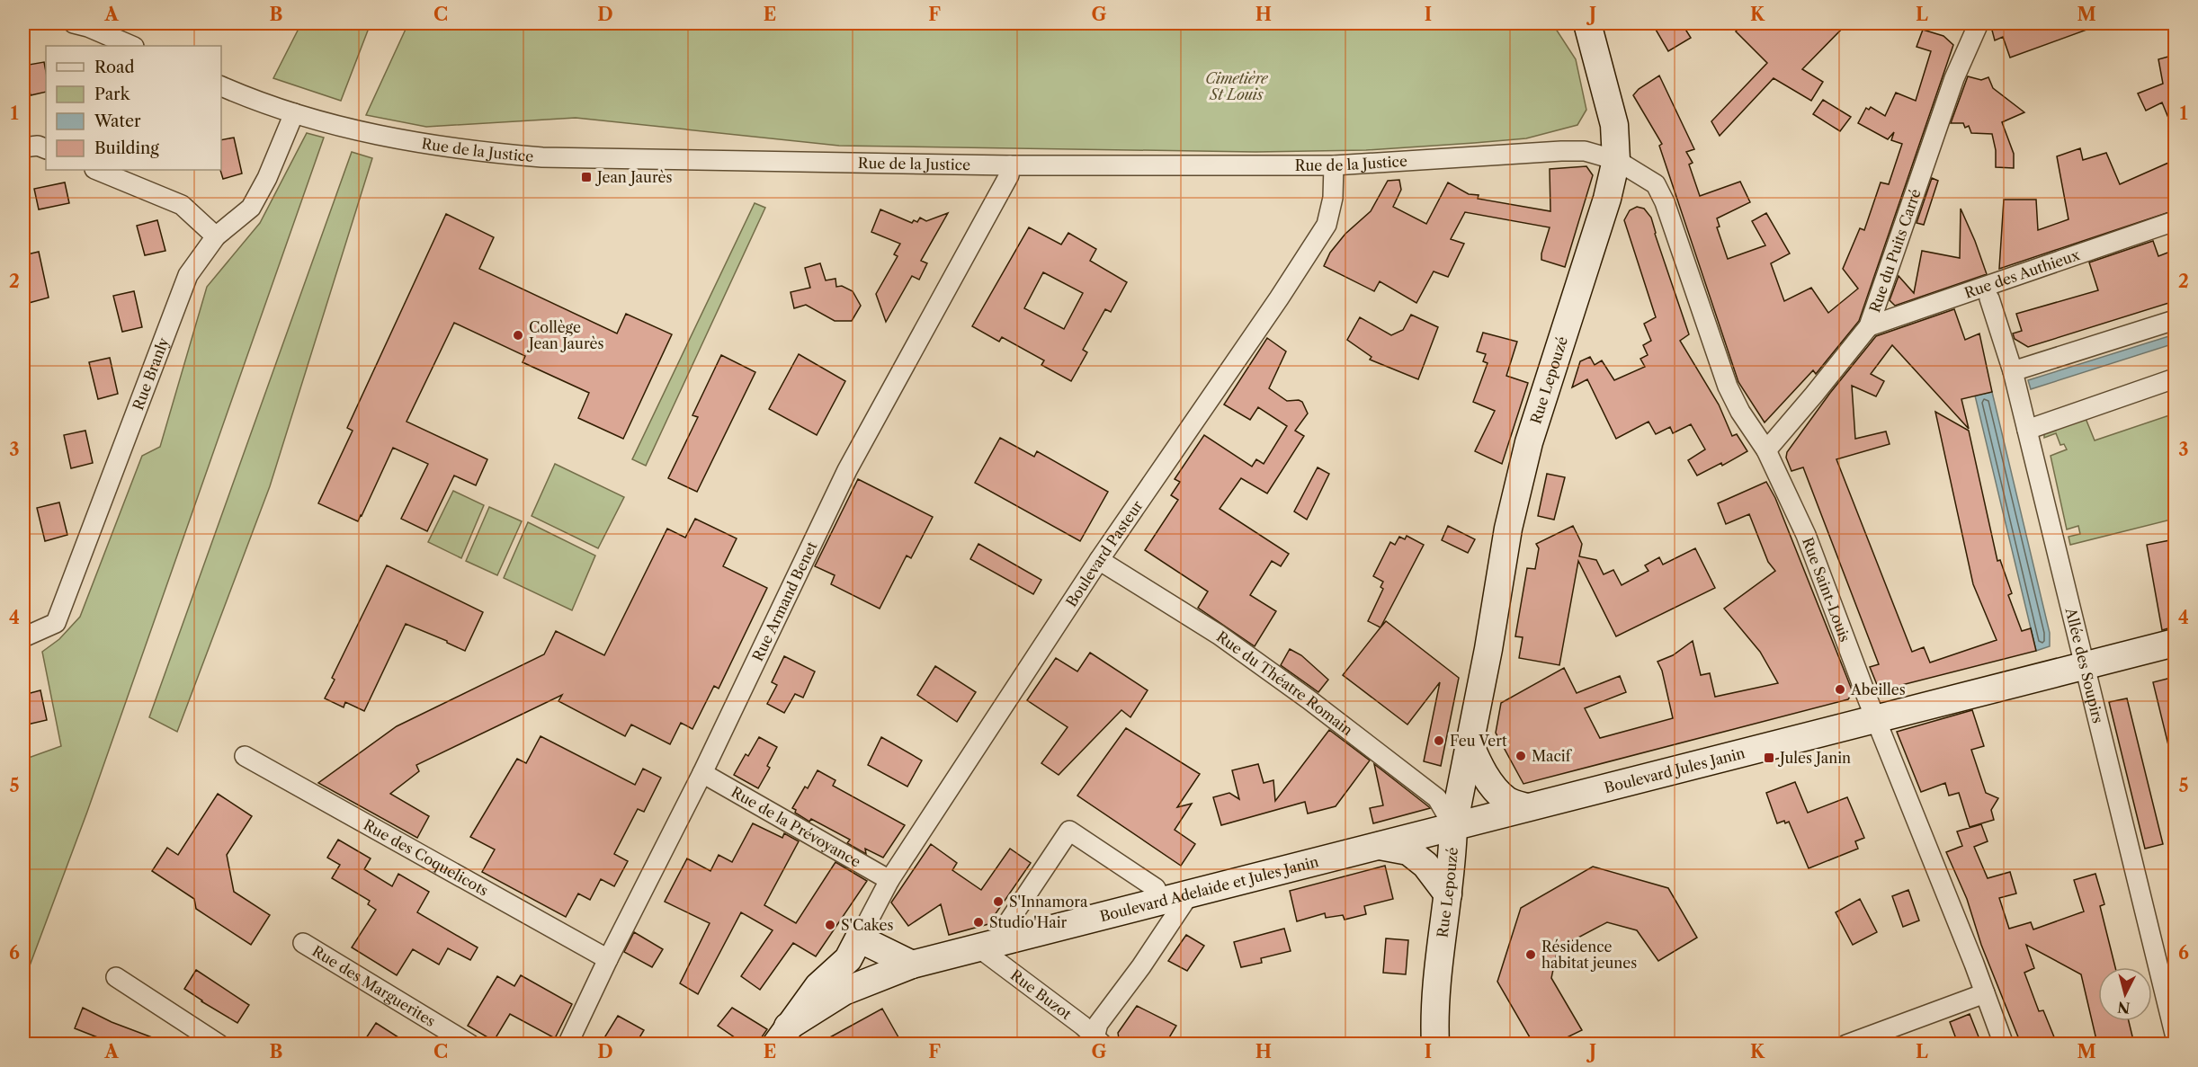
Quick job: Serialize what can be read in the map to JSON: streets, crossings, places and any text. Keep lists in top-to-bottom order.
{
  "streets": {
    "main road": ["Rue Lepouzé", "Boulevard Jules Janin", "Boulevard Adelaide et Jules Janin"],
    "street": [
      "Rue de la Justice",
      "Rue du Puits Carré",
      "Rue des Authieux",
      "Rue Branly",
      "Boulevard Pasteur",
      "Rue Saint-Louis",
      "Rue Armand Benet",
      "Allée des Soupirs",
      "Rue du Théatre Romain",
      "Rue de la Prévoyance",
      "Rue des Coquelicots",
      "Rue des Marguerites",
      "Rue Buzot"
    ]
  },
  "crossings": [
    ["Rue de la Justice", "Rue Branly"],
    ["Rue de la Justice", "Rue Lepouzé"],
    ["Rue de la Justice", "Boulevard Pasteur"],
    ["Rue de la Justice", "Rue Saint-Louis"],
    ["Rue de la Justice", "Rue Armand Benet"],
    ["Rue du Puits Carré", "Rue des Authieux"],
    ["Rue du Puits Carré", "Rue Saint-Louis"],
    ["Rue Lepouzé", "Rue Saint-Louis"],
    ["Rue Lepouzé", "Rue du Théatre Romain"],
    ["Rue Lepouzé", "Boulevard Jules Janin"],
    ["Rue Lepouzé", "Boulevard Adelaide et Jules Janin"],
    ["Boulevard Pasteur", "Rue du Théatre Romain"],
    ["Boulevard Pasteur", "Rue de la Prévoyance"],
    ["Rue Saint-Louis", "Boulevard Jules Janin"],
    ["Rue Armand Benet", "Rue de la Prévoyance"],
    ["Rue Armand Benet", "Rue des Coquelicots"],
    ["Allée des Soupirs", "Boulevard Jules Janin"],
    ["Rue du Théatre Romain", "Boulevard Jules Janin"],
    ["Rue du Théatre Romain", "Boulevard Adelaide et Jules Janin"],
    ["Boulevard Jules Janin", "Boulevard Adelaide et Jules Janin"],
    ["Boulevard Adelaide et Jules Janin", "Rue Buzot"]
  ],
  "parks": ["Cimetière St Louis"],
  "places": {
    "transit": ["Jean Jaurès", "Jules Janin"],
    "other": [
      "Collège Jean Jaurès",
      "Abeilles",
      "Feu Vert",
      "Macif",
      "S'Innamora",
      "Studio'Hair",
      "S'Cakes",
      "Résidence habitat jeunes"
    ]
  },
  "legend": [
    "Road",
    "Park",
    "Water",
    "Building"
  ],
  "north": "bottom",
  "grid": {
    "columns": [
      "A",
      "B",
      "C",
      "D",
      "E",
      "F",
      "G",
      "H",
      "I",
      "J",
      "K",
      "L",
      "M"
    ],
    "rows": [
      "1",
      "2",
      "3",
      "4",
      "5",
      "6"
    ]
  }
}
